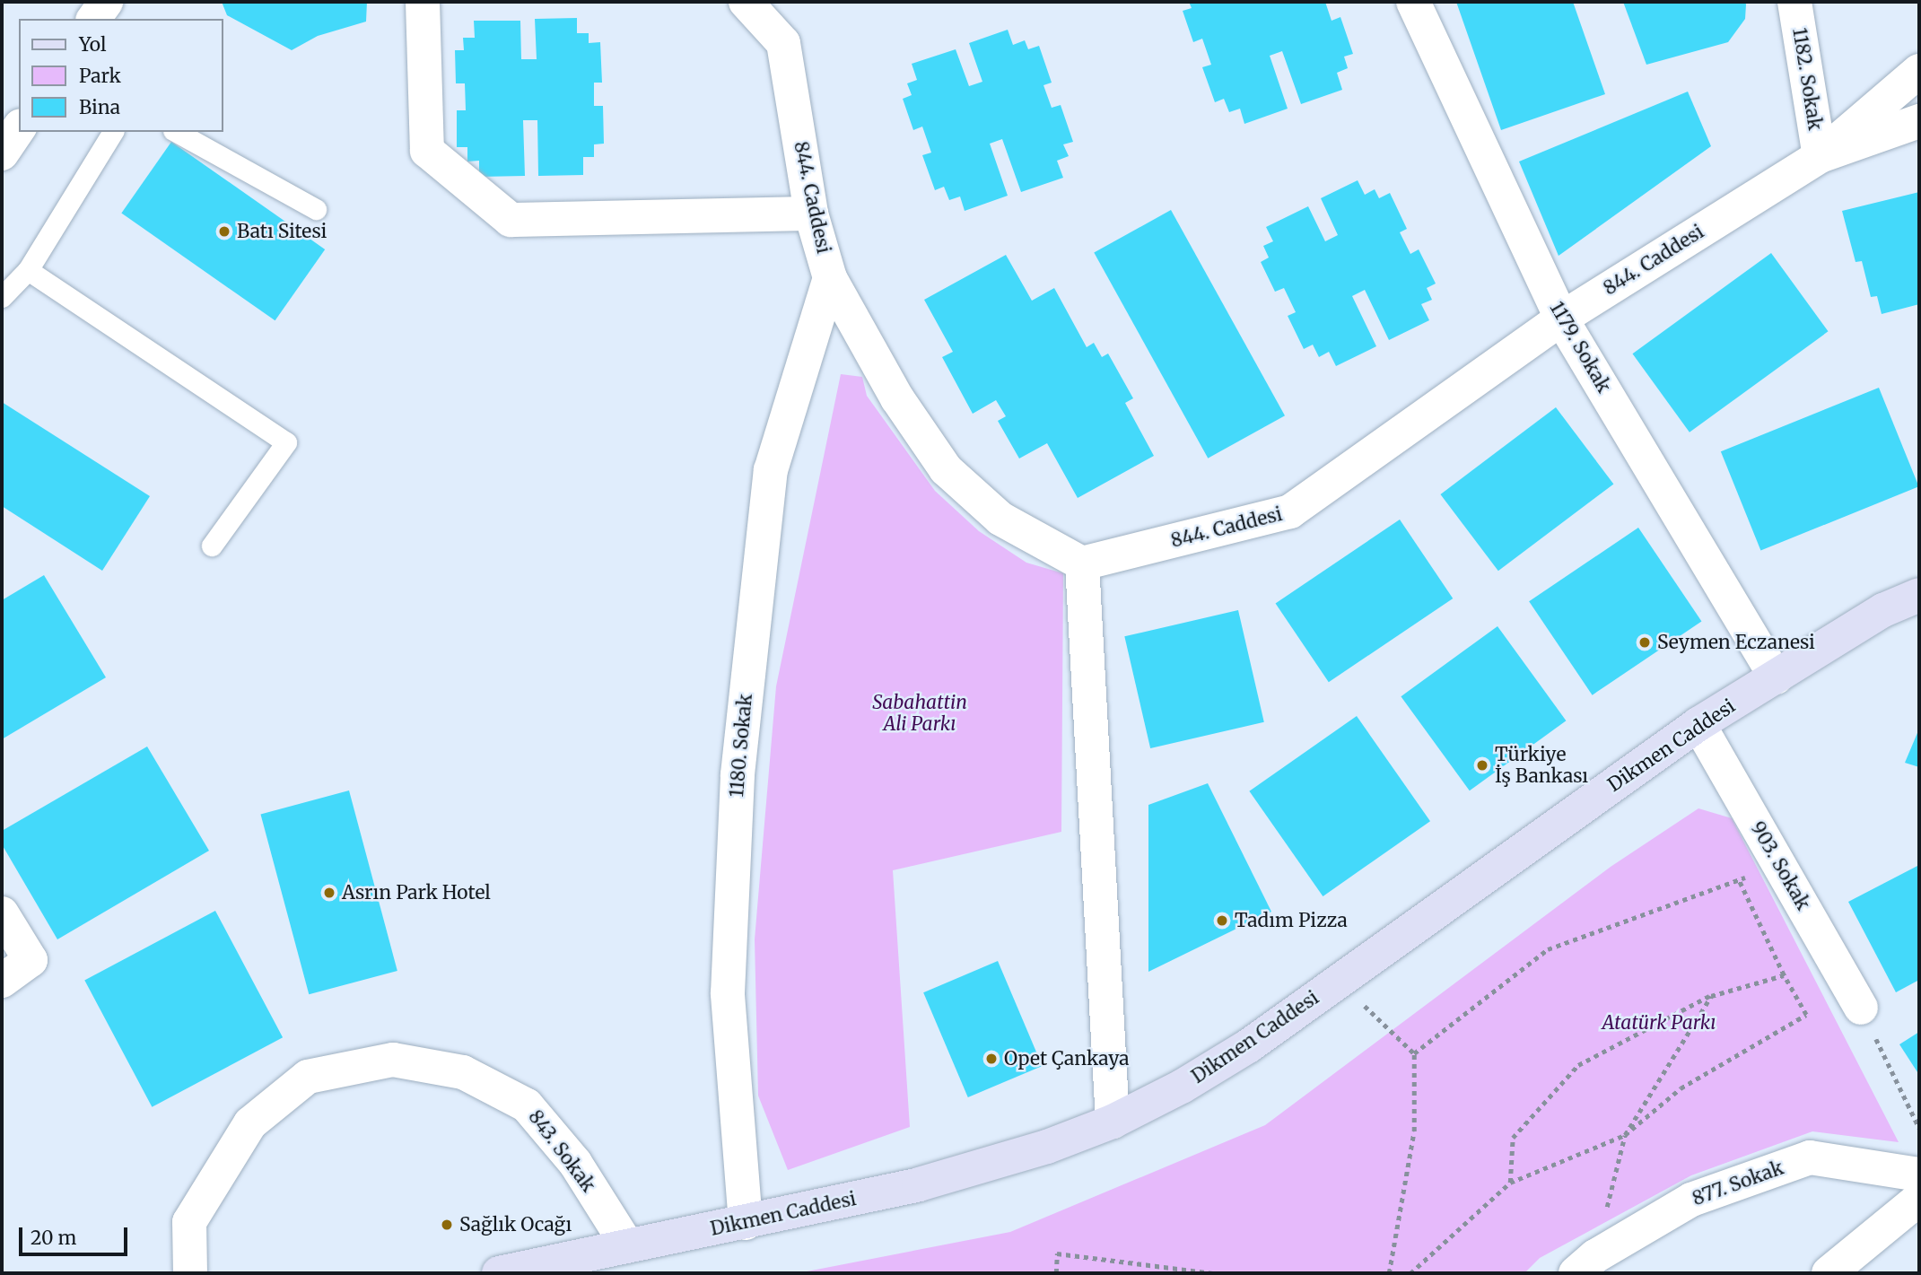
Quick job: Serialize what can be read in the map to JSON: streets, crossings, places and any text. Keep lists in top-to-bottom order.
{
  "streets": {
    "main road": ["Dikmen Caddesi"],
    "street": [
      "1182. Sokak",
      "844. Caddesi",
      "1179. Sokak",
      "1180. Sokak",
      "903. Sokak",
      "843. Sokak",
      "877. Sokak"
    ]
  },
  "crossings": [
    ["1182. Sokak", "844. Caddesi"],
    ["844. Caddesi", "1179. Sokak"],
    ["844. Caddesi", "1180. Sokak"],
    ["1179. Sokak", "Dikmen Caddesi"],
    ["1180. Sokak", "Dikmen Caddesi"],
    ["Dikmen Caddesi", "903. Sokak"],
    ["Dikmen Caddesi", "843. Sokak"]
  ],
  "parks": ["Sabahattin Ali Parkı", "Atatürk Parkı"],
  "places": [
    "Batı Sitesi",
    "Seymen Eczanesi",
    "Türkiye İş Bankası",
    "Asrın Park Hotel",
    "Tadım Pizza",
    "Opet Çankaya",
    "Sağlık Ocağı"
  ],
  "legend": ["Yol", "Park", "Bina"],
  "scale_bar": "20 m"
}
